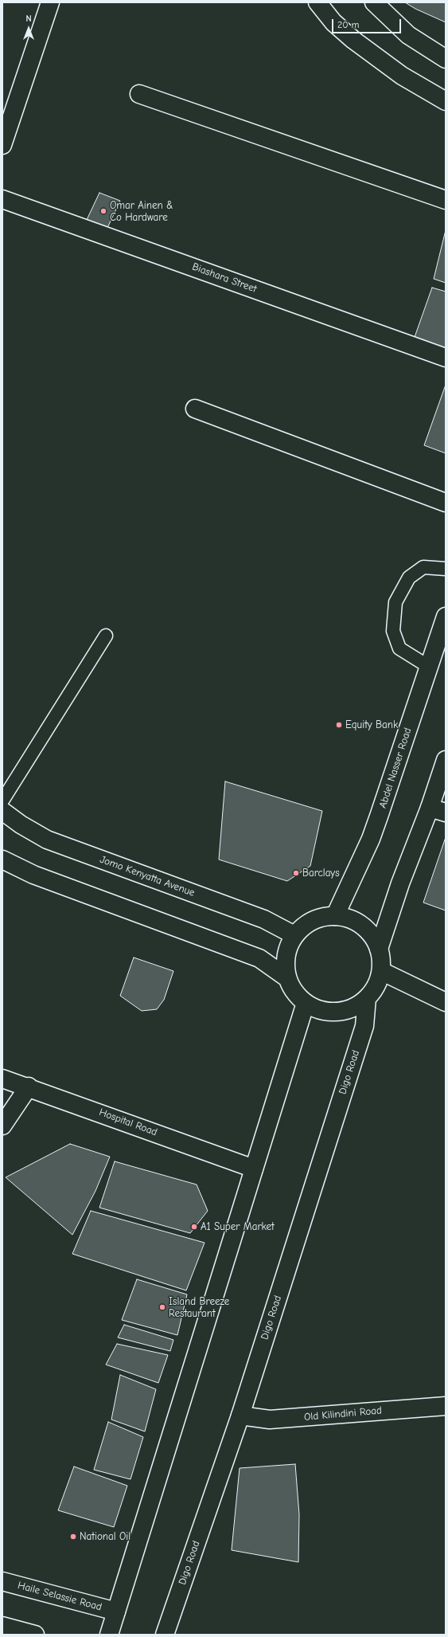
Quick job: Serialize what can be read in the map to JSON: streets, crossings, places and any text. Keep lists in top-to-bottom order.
{
  "streets": {
    "main road": [
      "Biashara Street",
      "Abdel Nasser Road",
      "Jomo Kenyatta Avenue",
      "Digo Road",
      "Hospital Road",
      "Old Kilindini Road",
      "Haile Selassie Road"
    ]
  },
  "crossings": [
    ["Abdel Nasser Road", "Jomo Kenyatta Avenue"],
    ["Abdel Nasser Road", "Digo Road"],
    ["Jomo Kenyatta Avenue", "Digo Road"],
    ["Digo Road", "Old Kilindini Road"]
  ],
  "places": [
    "Omar Ainen & Co Hardware",
    "Equity Bank",
    "Barclays",
    "A1 Super Market",
    "Island Breeze Restaurant",
    "National Oil"
  ],
  "scale_bar": "20 m",
  "north": "top"
}
